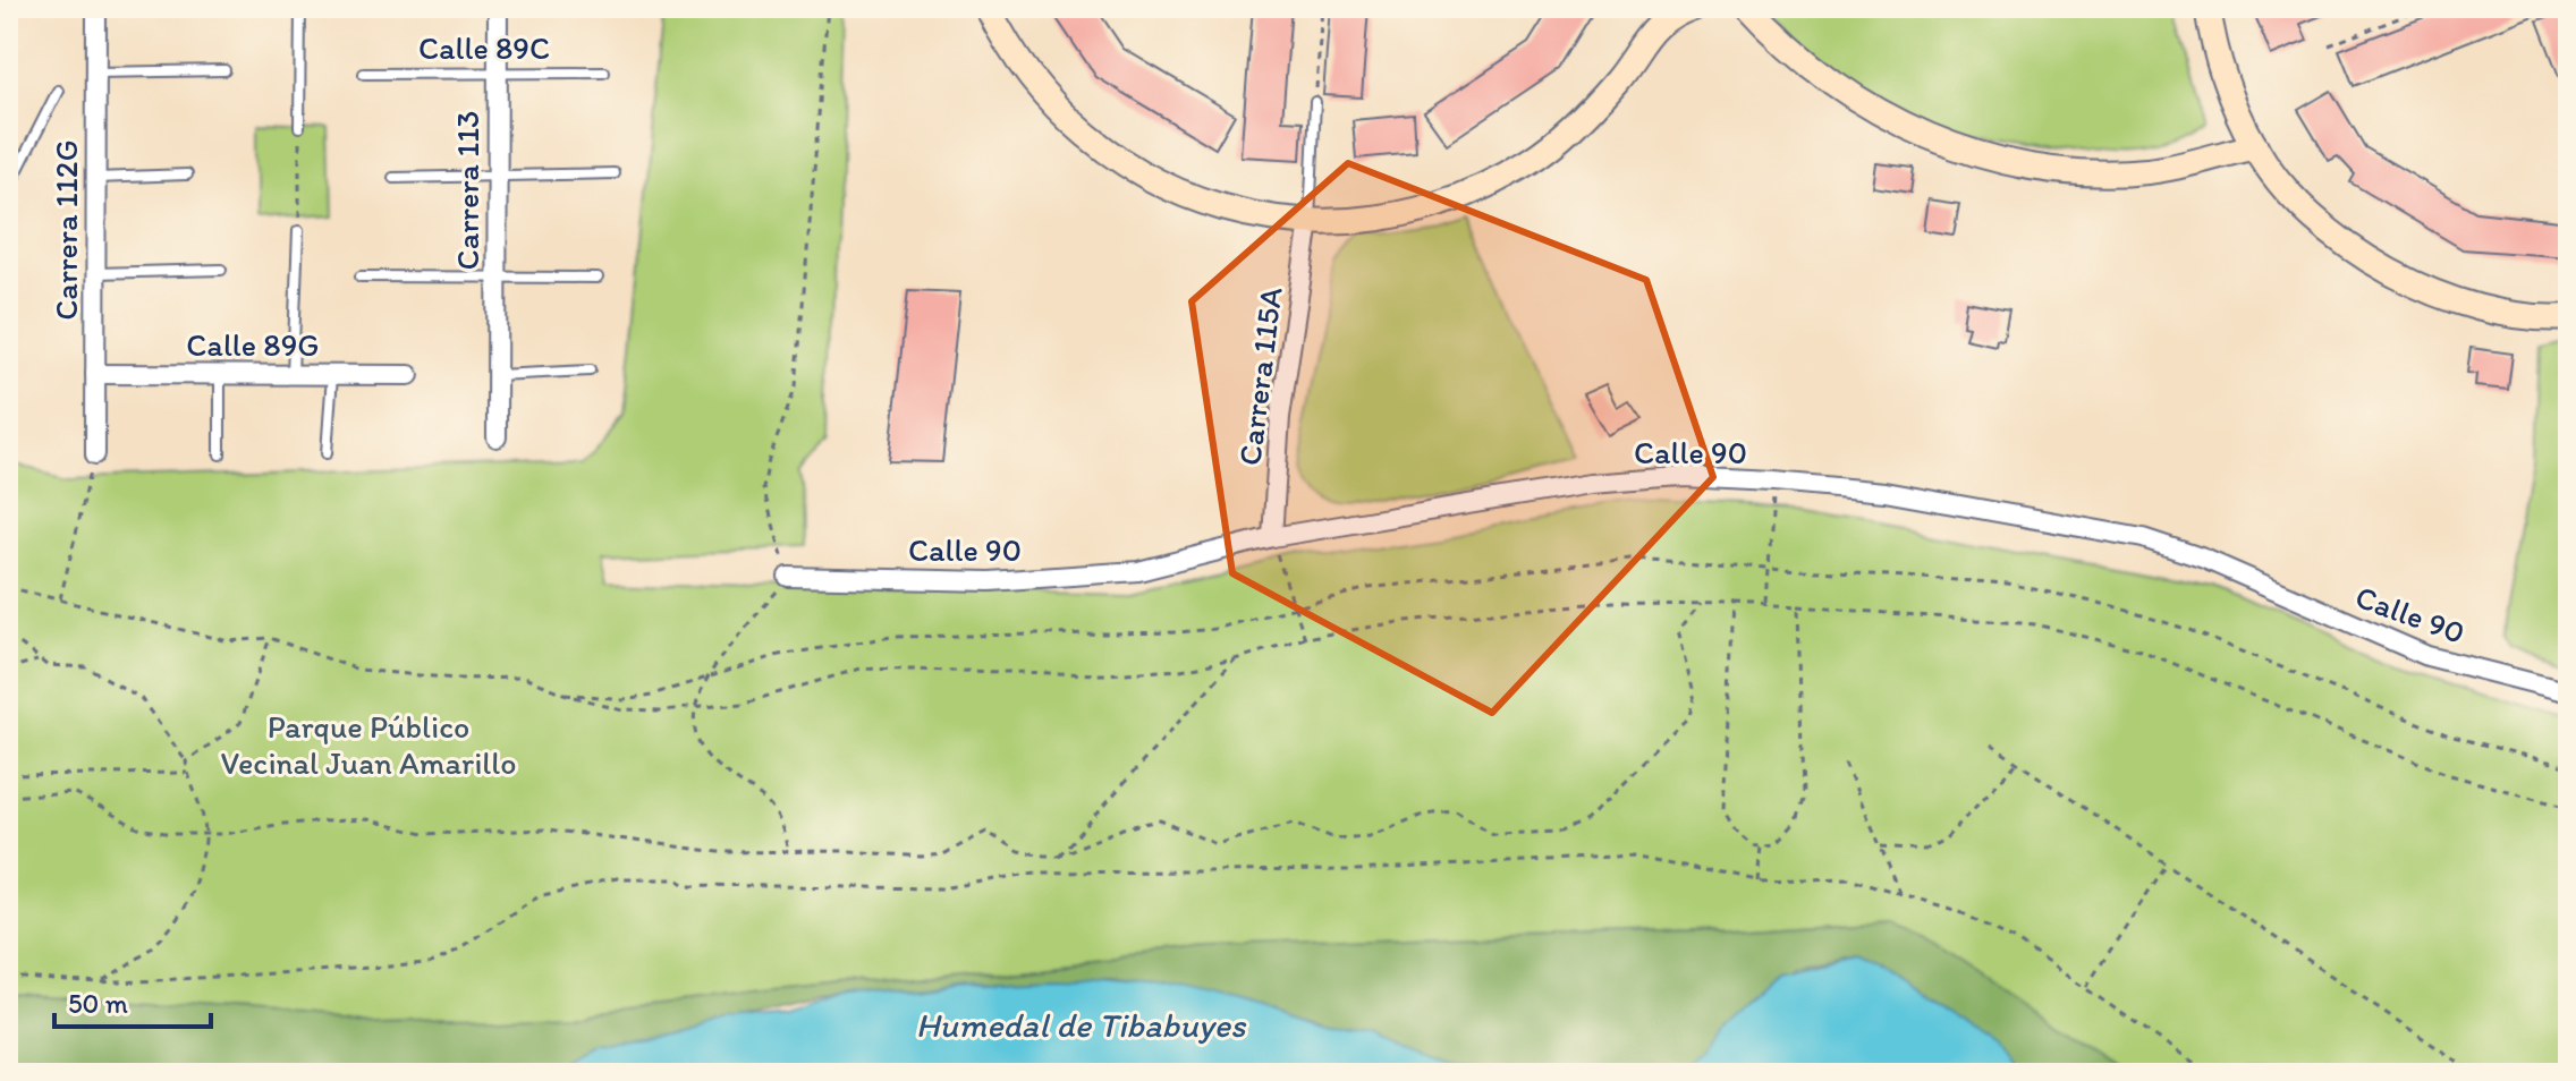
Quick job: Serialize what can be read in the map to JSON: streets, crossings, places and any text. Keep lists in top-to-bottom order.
{
  "streets": {
    "street": [
      "Carrera 113",
      "Carrera 112G",
      "Calle 89G",
      "Carrera 115A",
      "Calle 90"
    ],
    "lane": ["Calle 89C"]
  },
  "crossings": [
    ["Calle 89C", "Carrera 113"],
    ["Carrera 112G", "Calle 89G"],
    ["Carrera 115A", "Calle 90"]
  ],
  "water": ["Humedal de Tibabuyes"],
  "parks": ["Parque Público Vecinal Juan Amarillo"],
  "scale_bar": "50 m"
}
